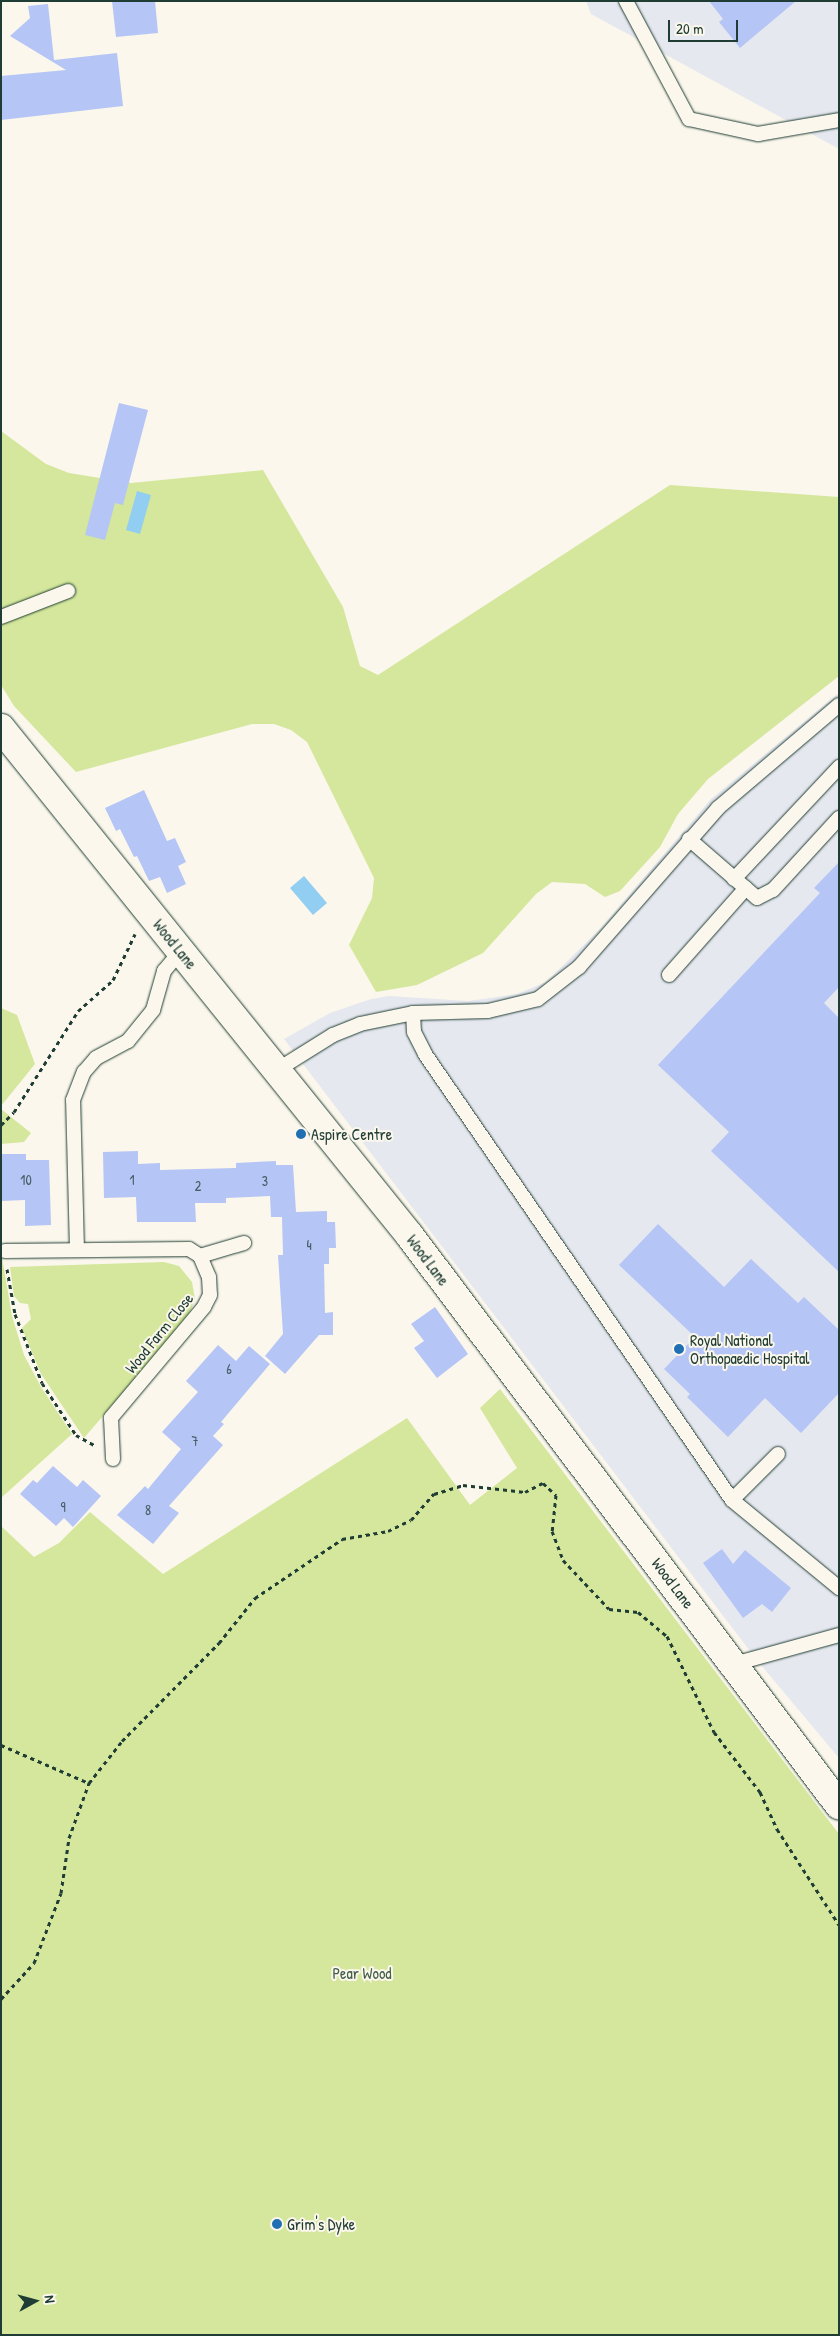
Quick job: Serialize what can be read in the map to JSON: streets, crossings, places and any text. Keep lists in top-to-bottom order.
{
  "streets": {
    "street": ["Wood Lane"],
    "lane": ["Wood Farm Close"]
  },
  "parks": ["Pear Wood"],
  "places": ["Aspire Centre", "Royal National Orthopaedic Hospital", "Grim's Dyke"],
  "house_numbers": [
    "10",
    "1",
    "3",
    "2",
    "4",
    "6",
    "7",
    "9",
    "8"
  ],
  "scale_bar": "20 m",
  "north": "right"
}
